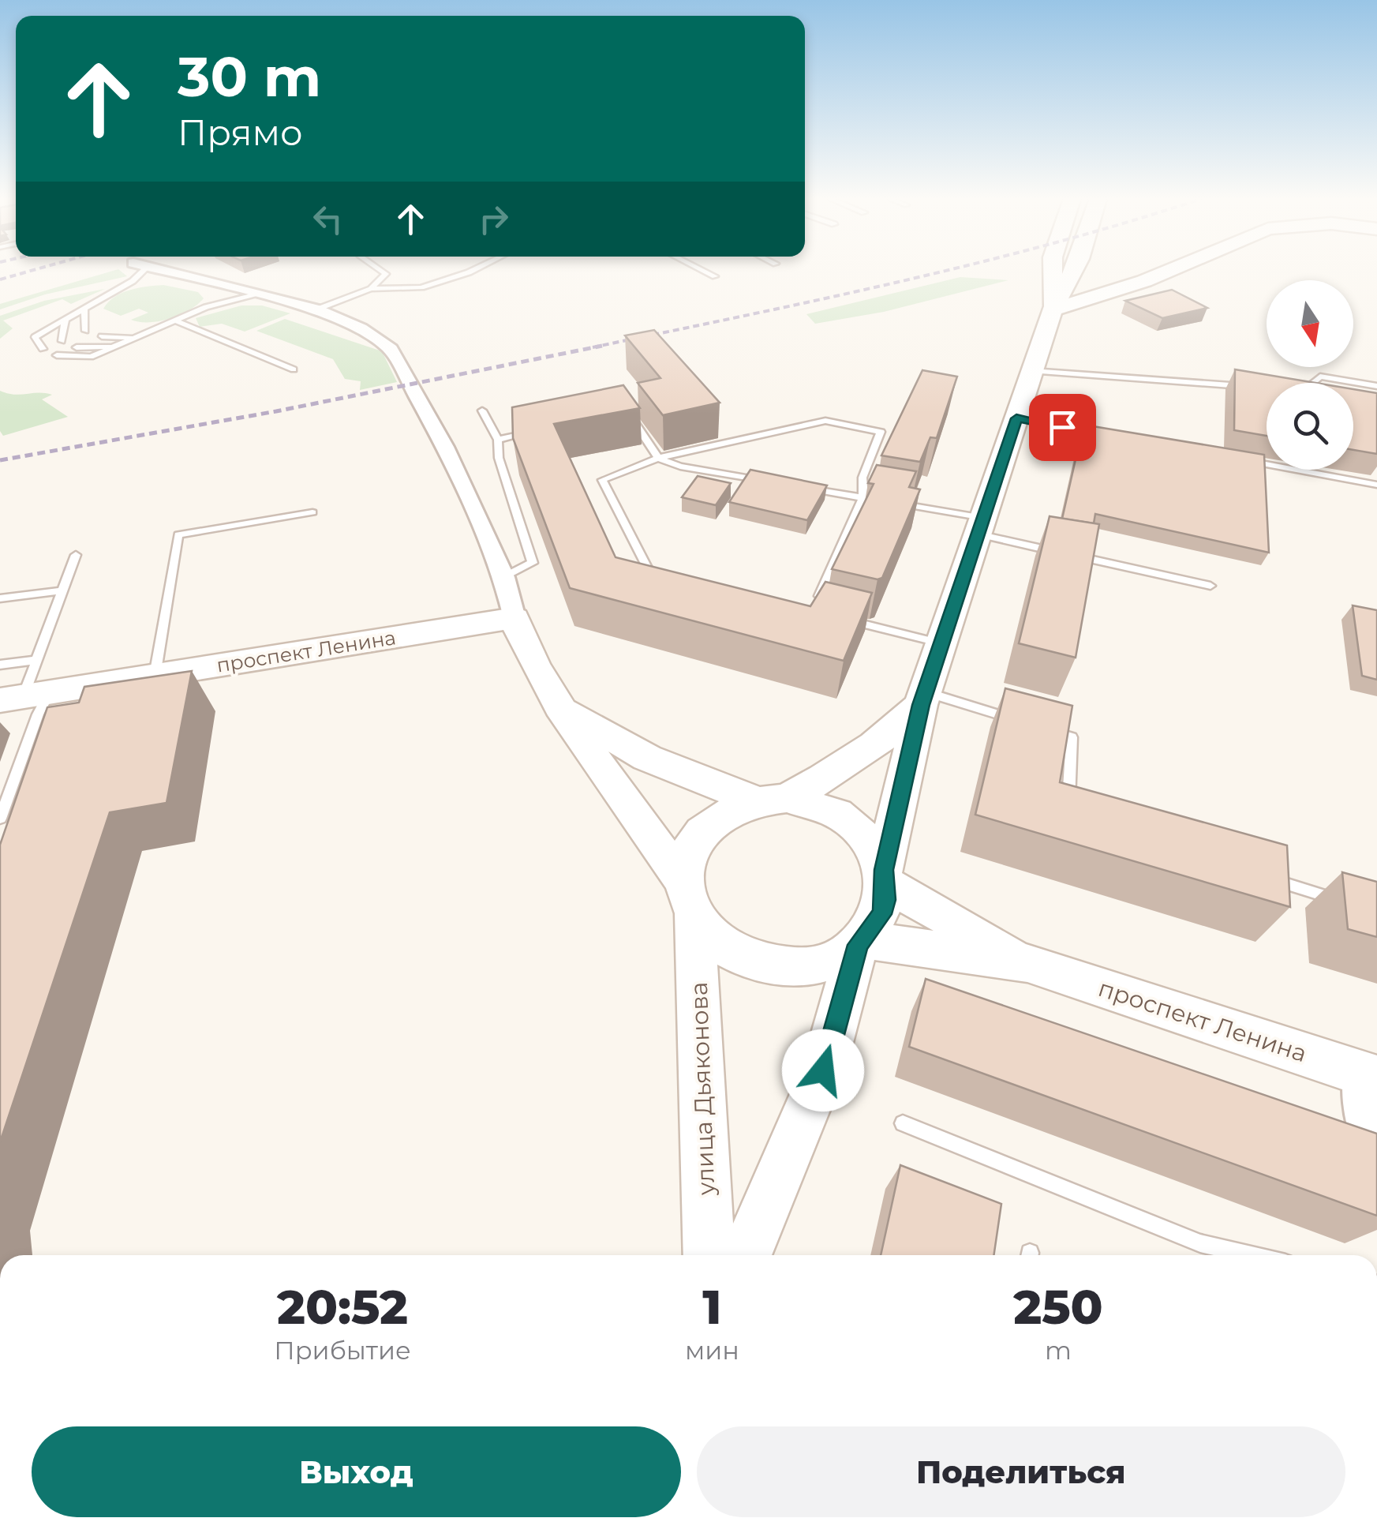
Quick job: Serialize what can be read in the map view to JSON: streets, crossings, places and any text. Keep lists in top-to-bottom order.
{
  "streets": {
    "main road": ["проспект Ленина", "улица Дьяконова"]
  },
  "crossings": [
    ["проспект Ленина", "улица Дьяконова"]
  ],
  "north": "bottom",
  "page": {
    "turn": ["30 m", "Прямо"],
    "eta": [
      "20:52",
      "Прибытие",
      "1",
      "мин",
      "250",
      "m"
    ],
    "buttons": ["Выход", "Поделиться"]
  }
}
